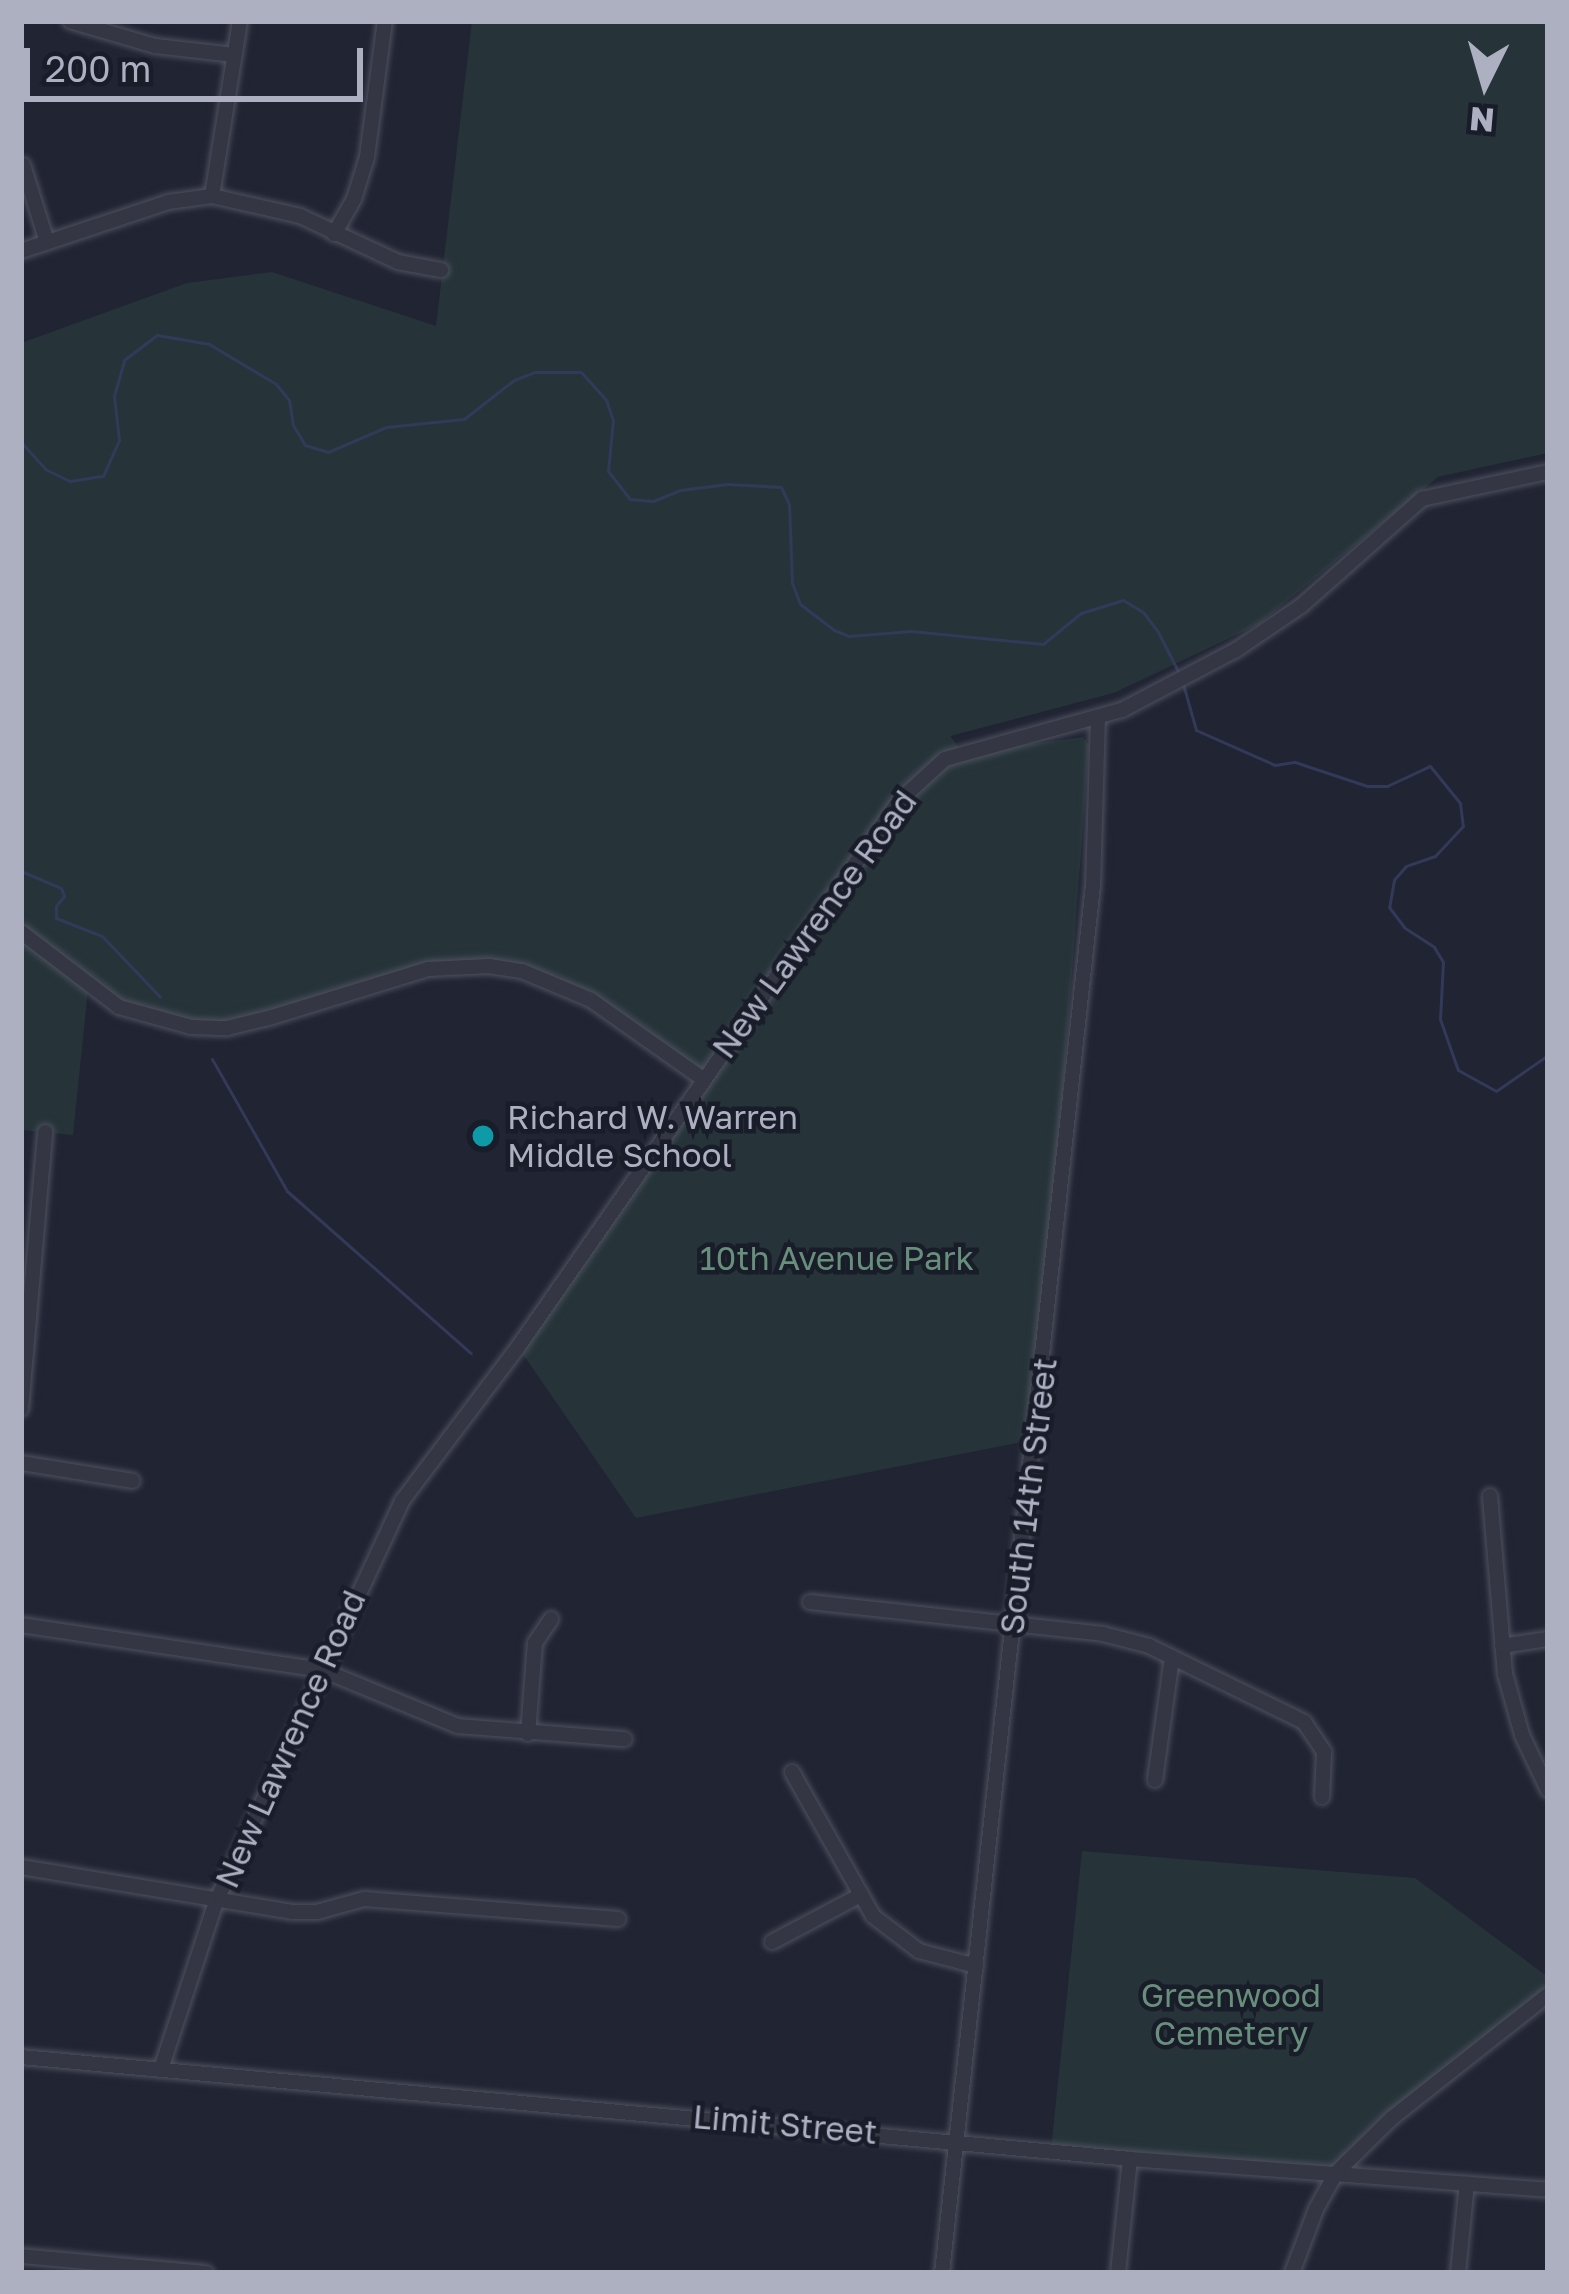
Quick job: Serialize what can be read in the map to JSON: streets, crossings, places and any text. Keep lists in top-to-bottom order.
{
  "streets": {
    "street": ["New Lawrence Road", "South 14th Street", "Limit Street"]
  },
  "crossings": [
    ["New Lawrence Road", "South 14th Street"],
    ["New Lawrence Road", "Limit Street"],
    ["South 14th Street", "Limit Street"]
  ],
  "parks": ["10th Avenue Park", "Greenwood Cemetery"],
  "places": ["Richard W. Warren Middle School"],
  "scale_bar": "200 m",
  "north": "bottom"
}
